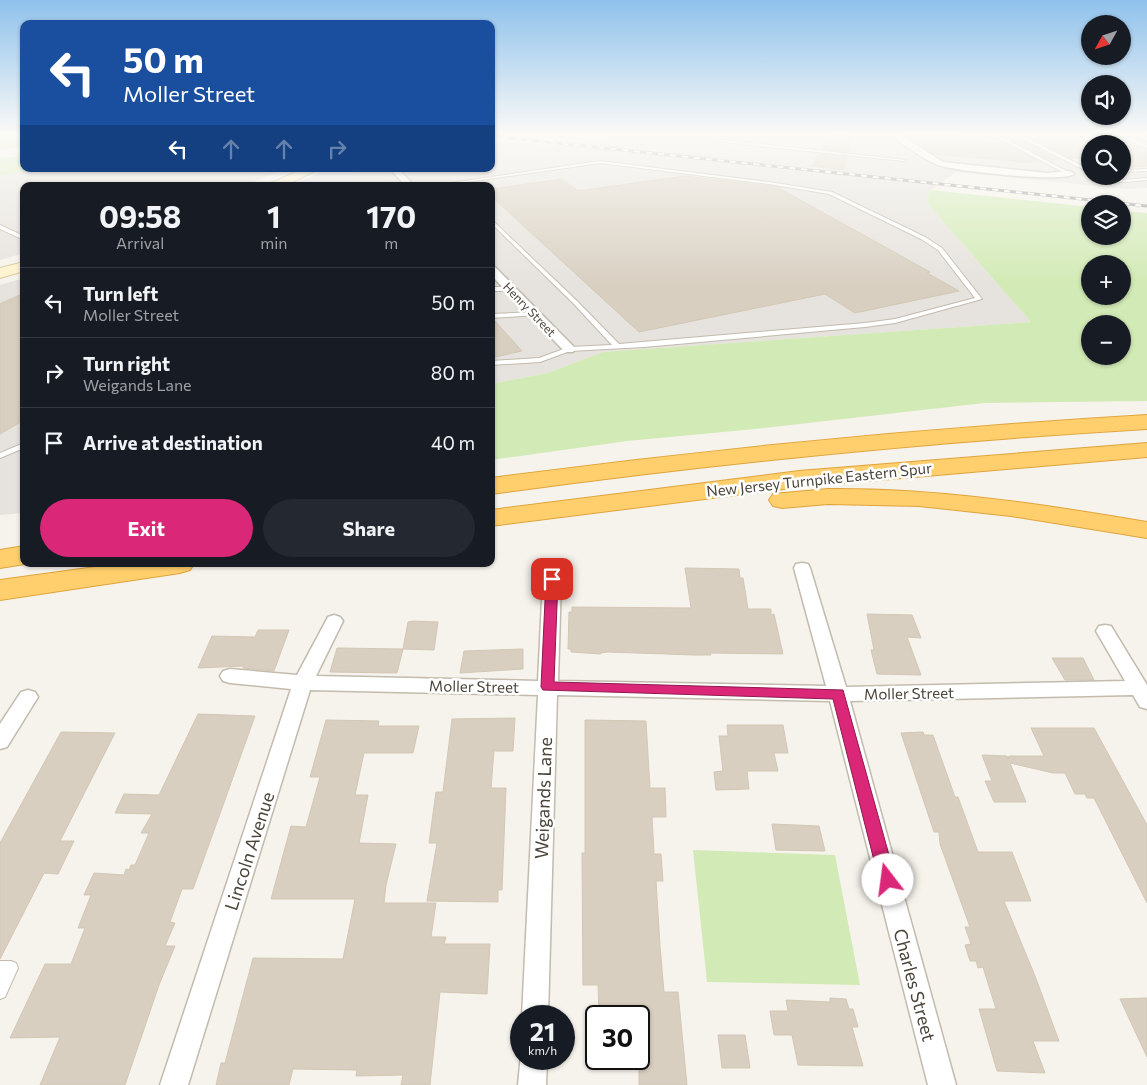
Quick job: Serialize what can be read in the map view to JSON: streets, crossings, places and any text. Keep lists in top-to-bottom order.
{
  "streets": {
    "highway": ["New Jersey Turnpike Eastern Spur"],
    "street": [
      "Henry Street",
      "Moller Street",
      "Weigands Lane",
      "Lincoln Avenue",
      "Charles Street"
    ]
  },
  "crossings": [
    ["Moller Street", "Weigands Lane"],
    ["Moller Street", "Lincoln Avenue"],
    ["Moller Street", "Charles Street"]
  ],
  "north": "bottom left",
  "page": {
    "map_buttons": ["+", "−"],
    "turn": ["50 m", "Moller Street"],
    "eta": [
      "09:58",
      "Arrival",
      "1",
      "min",
      "170",
      "m"
    ],
    "list": [
      {
        "name": "Turn left",
        "note": "Moller Street",
        "value": "50 m"
      },
      {
        "name": "Turn right",
        "note": "Weigands Lane",
        "value": "80 m"
      },
      {
        "name": "Arrive at destination",
        "value": "40 m"
      }
    ],
    "buttons": ["Exit", "Share"],
    "speed": "21 km/h",
    "limit": "30"
  }
}
